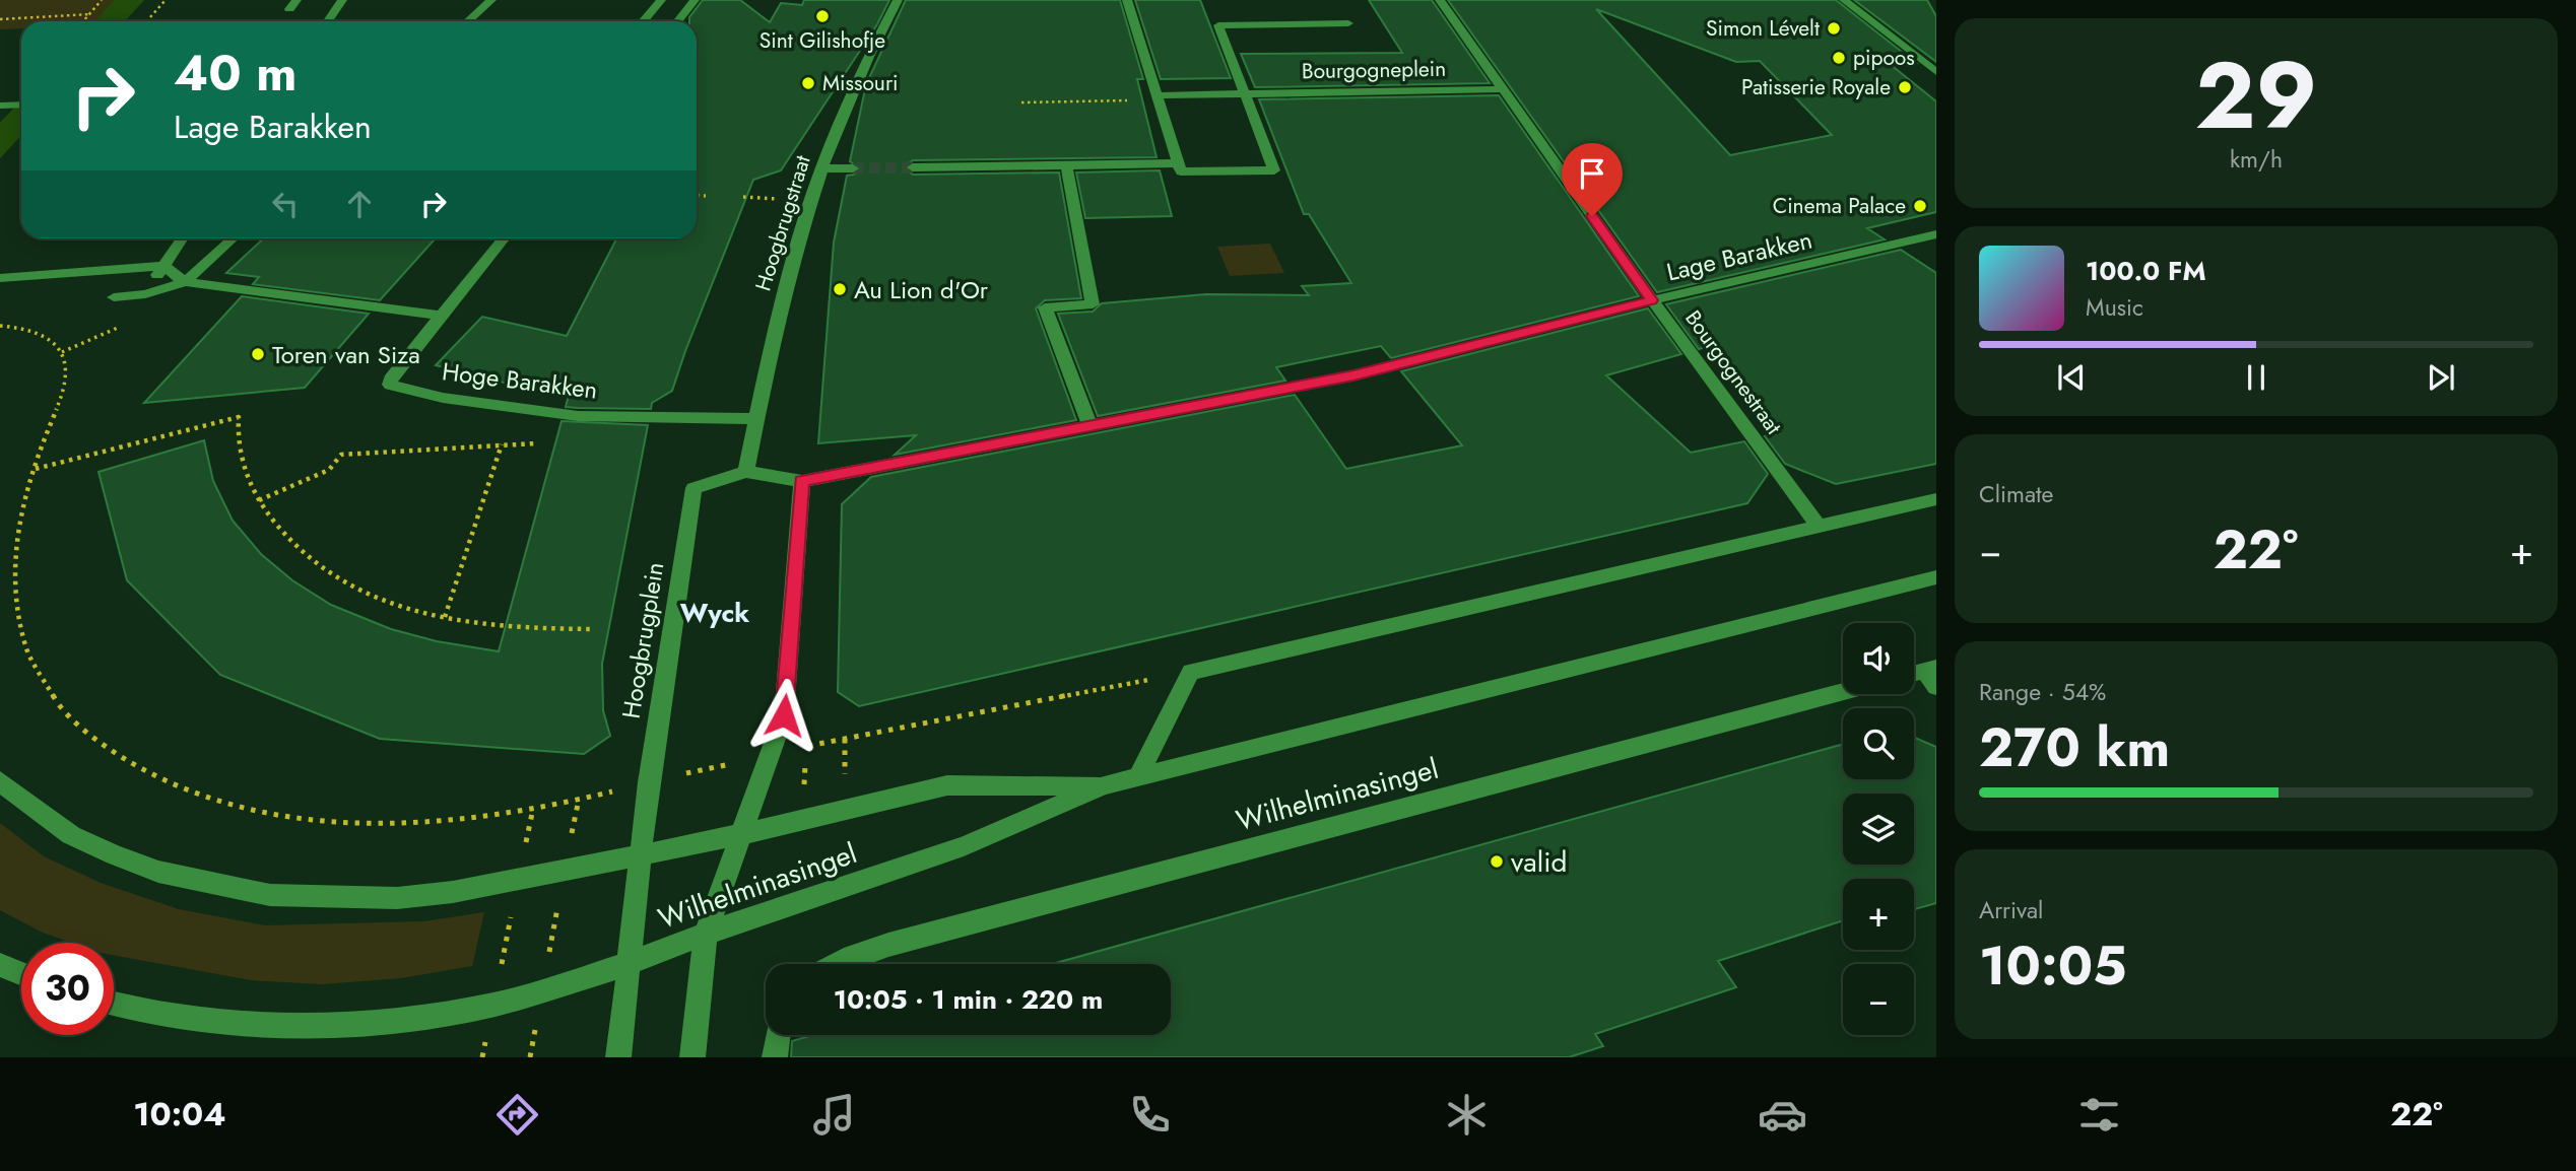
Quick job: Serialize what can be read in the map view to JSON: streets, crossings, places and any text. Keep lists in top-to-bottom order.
{
  "streets": {
    "street": [
      "Bourgogneplein",
      "Hoogbrugstraat",
      "Lage Barakken",
      "Bourgognestraat",
      "Hoge Barakken",
      "Hoogbrugplein",
      "Wilhelminasingel"
    ]
  },
  "crossings": [
    ["Bourgogneplein", "Bourgognestraat"],
    ["Hoogbrugstraat", "Hoge Barakken"],
    ["Hoogbrugstraat", "Hoogbrugplein"],
    ["Lage Barakken", "Bourgognestraat"],
    ["Hoogbrugplein", "Wilhelminasingel"]
  ],
  "districts": ["Wyck"],
  "places": [
    "Sint Gilishofje",
    "Simon Lévelt",
    "pipoos",
    "Missouri",
    "Patisserie Royale",
    "Cinema Palace",
    "Au Lion d'Or",
    "Toren van Siza",
    "valid"
  ],
  "page": {
    "tile": [
      ["29", "km/h"],
      "Climate",
      ["Range · 54%", "270 km"],
      ["Arrival", "10:05"]
    ],
    "turn": ["40 m", "Lage Barakken"],
    "song": ["100.0 FM", "Music"],
    "heat": ["−", "22°", "+"],
    "map_buttons": ["+", "−"],
    "limit": "30",
    "trip": "10:05 · 1 min · 220 m",
    "tabs": ["10:04", "22°"]
  }
}
